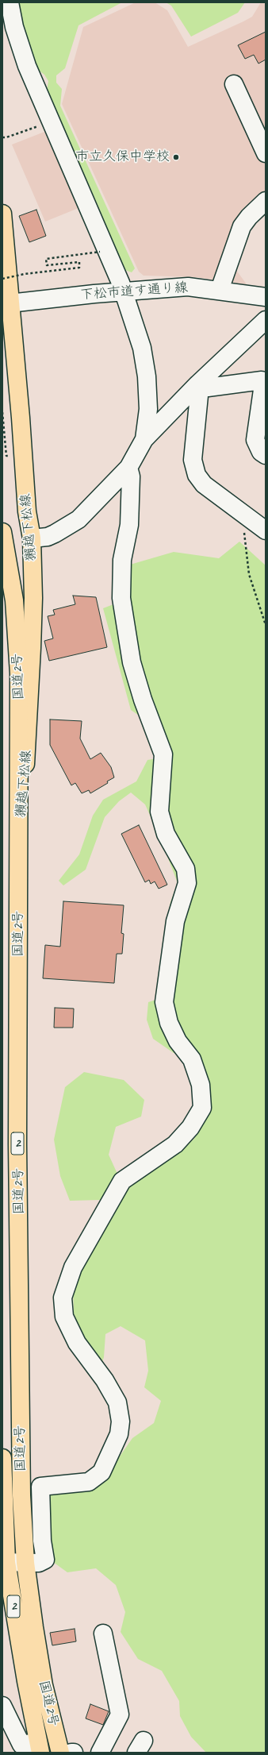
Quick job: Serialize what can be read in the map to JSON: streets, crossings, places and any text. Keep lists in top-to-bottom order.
{
  "streets": {
    "main road": ["獺越下松線", "国道2号", "2"],
    "street": ["下松市道す通り線"]
  },
  "crossings": [
    ["下松市道す通り線", "獺越下松線"],
    ["獺越下松線", "国道2号"]
  ],
  "places": ["市立久保中学校"]
}
